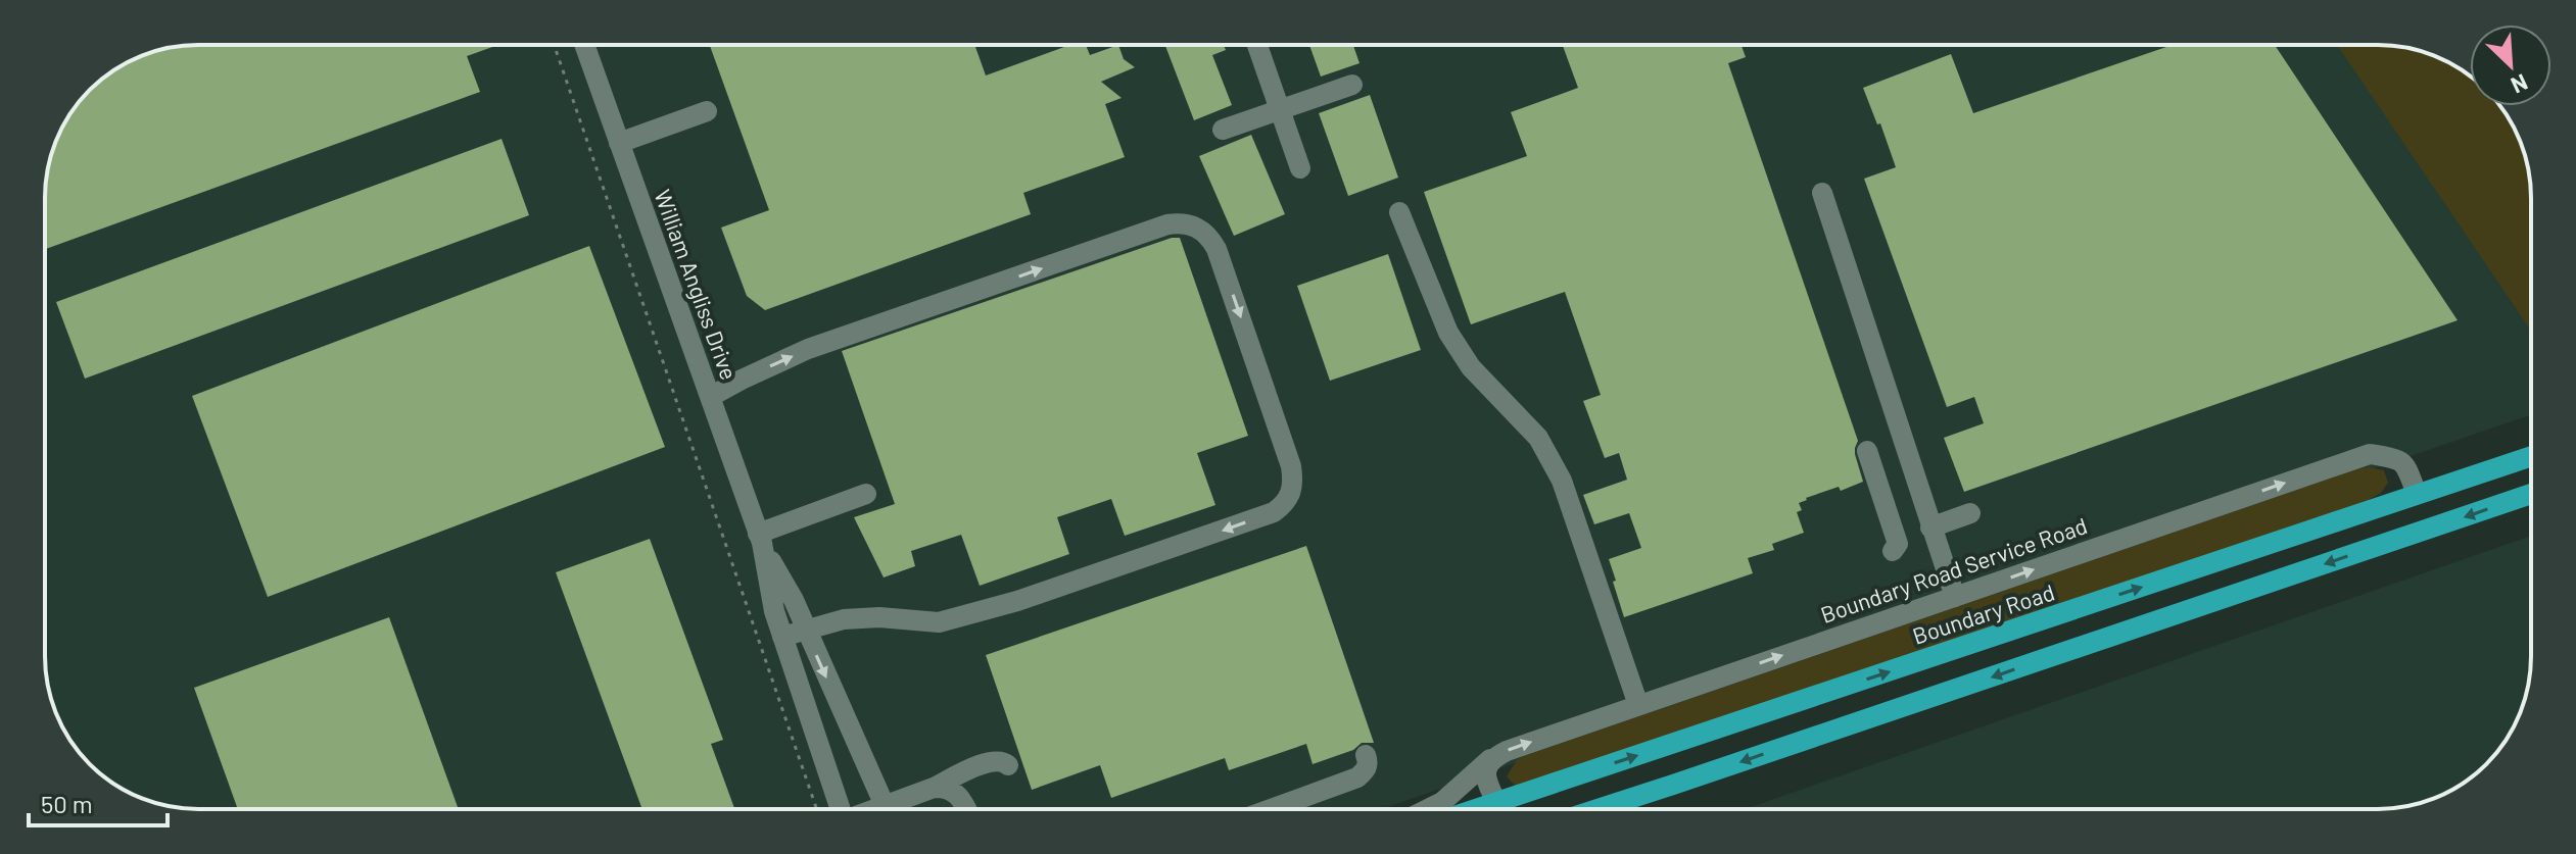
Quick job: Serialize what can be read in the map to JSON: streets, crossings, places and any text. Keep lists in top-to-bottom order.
{
  "streets": {
    "main road": ["Boundary Road"],
    "street": ["William Angliss Drive", "Boundary Road Service Road"]
  },
  "crossings": [
    ["Boundary Road Service Road", "Boundary Road"]
  ],
  "one_way": ["Boundary Road Service Road"],
  "scale_bar": "50 m",
  "north": "bottom right"
}
